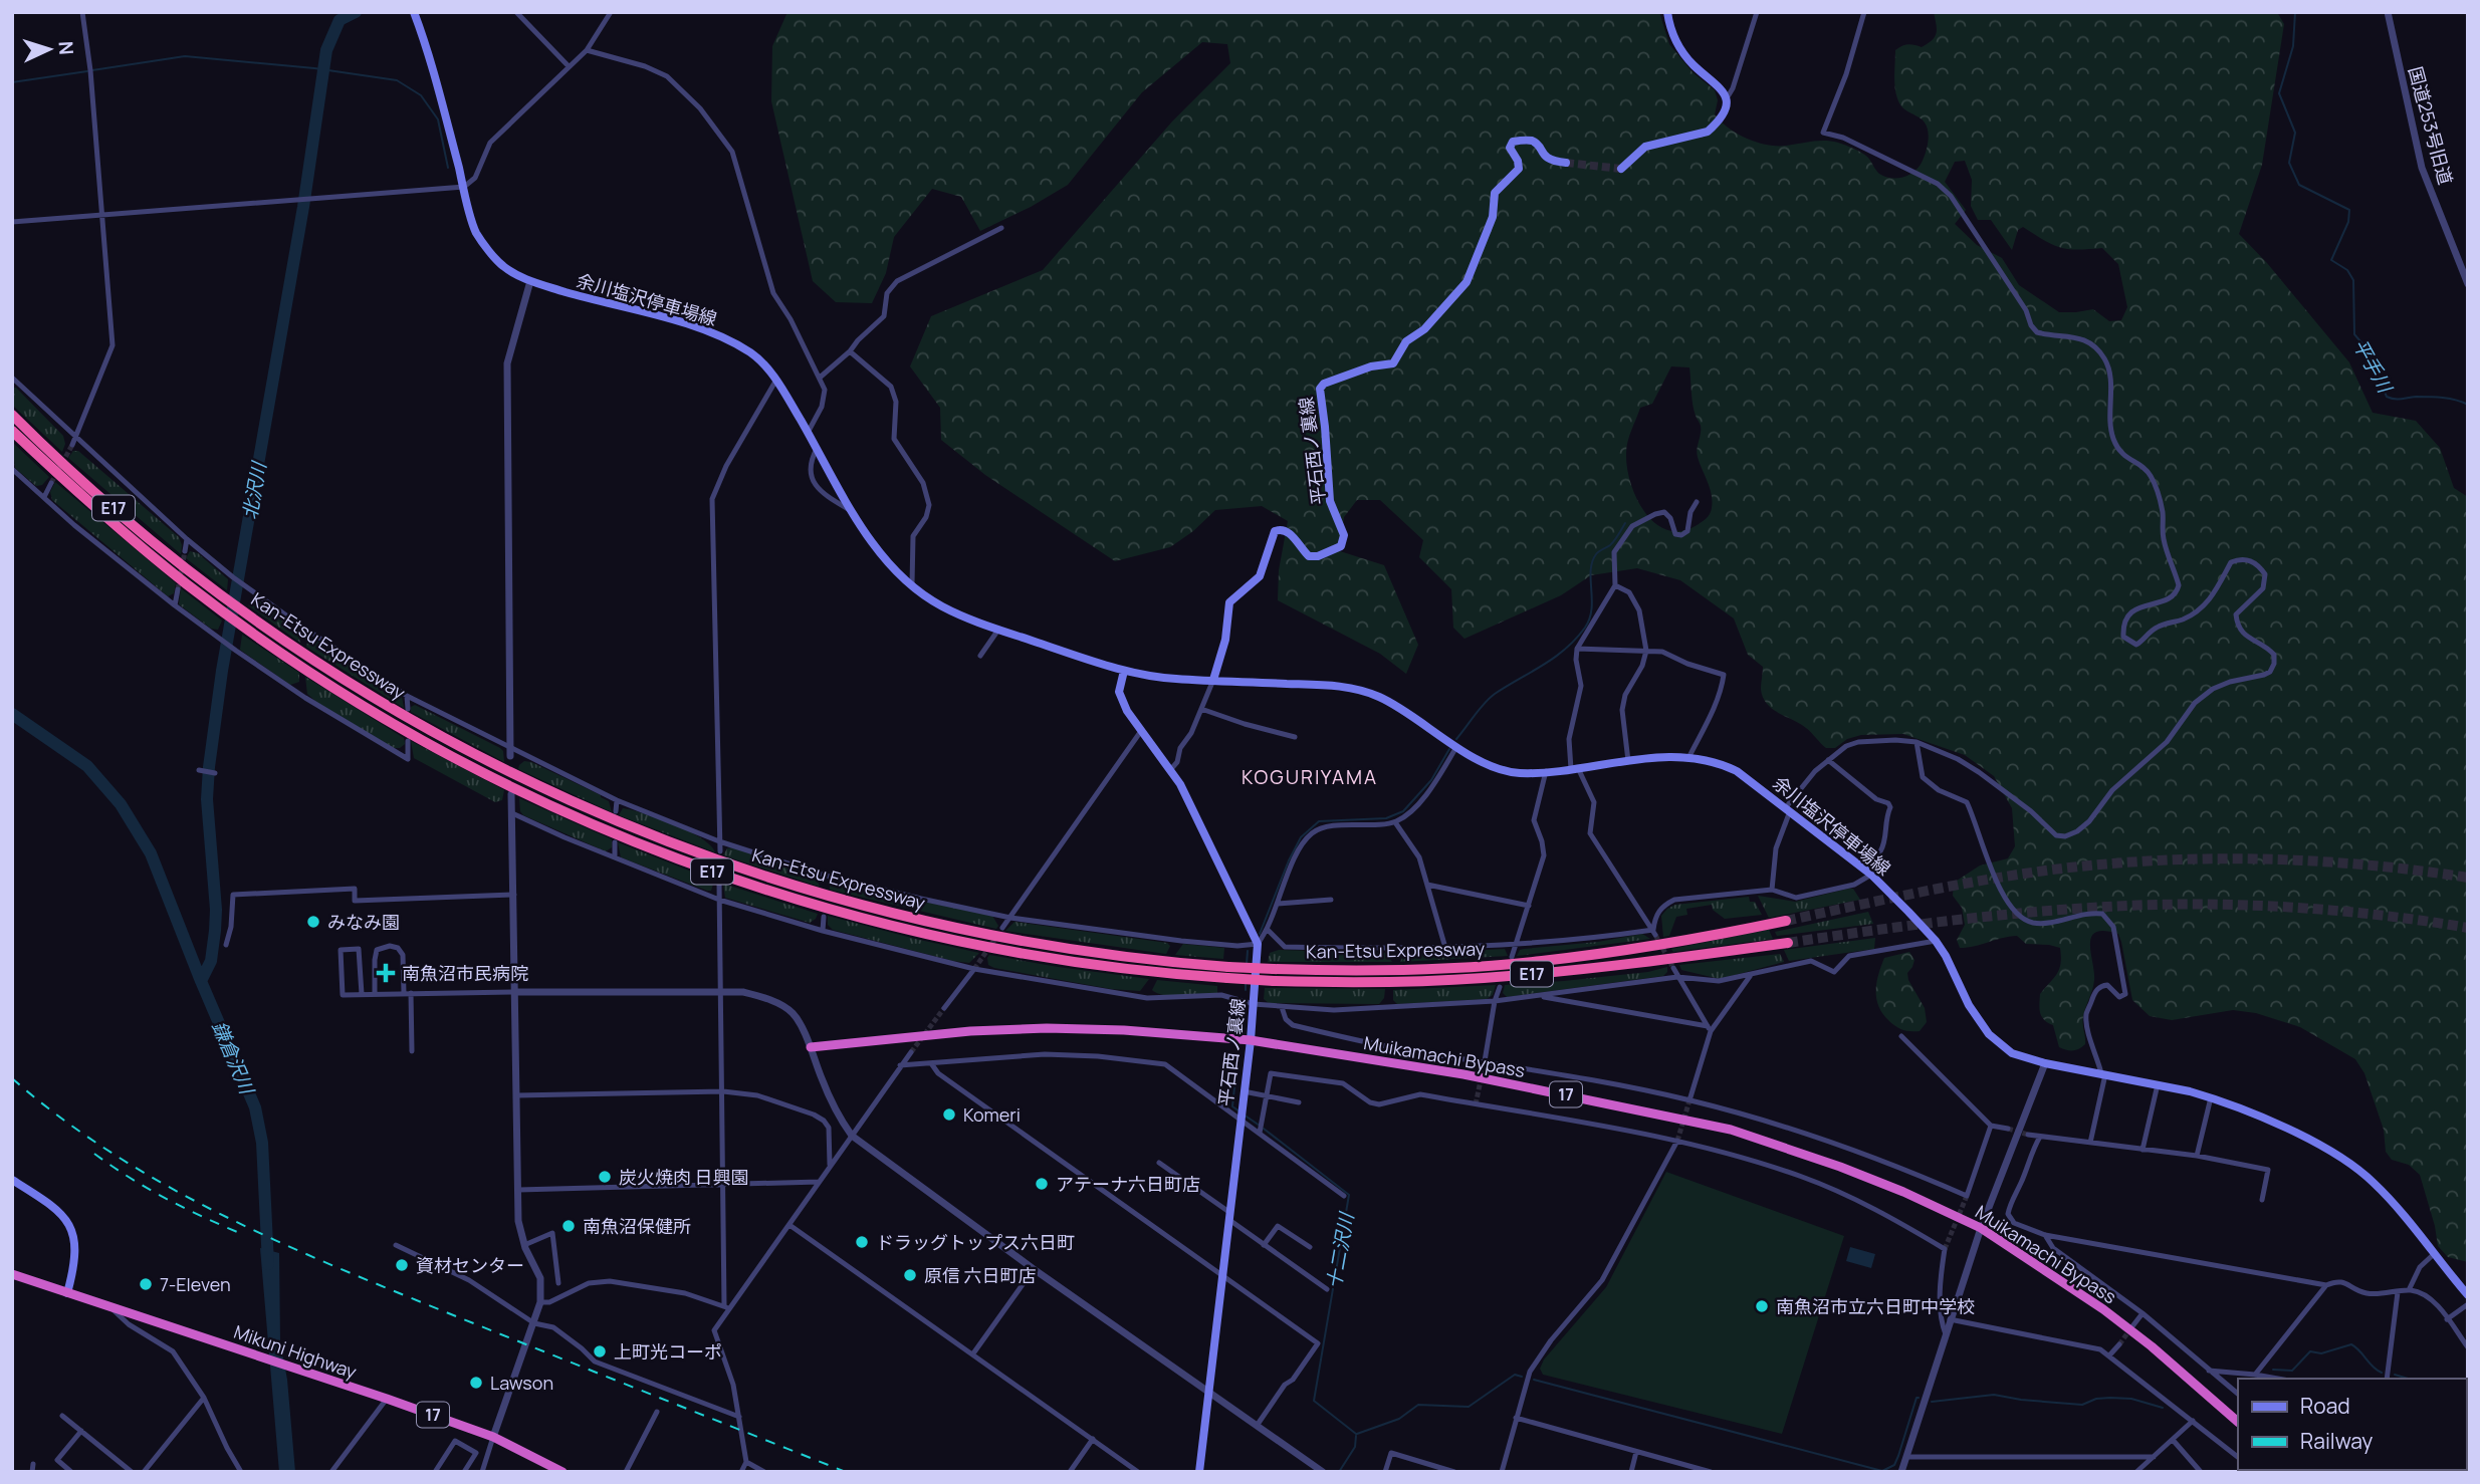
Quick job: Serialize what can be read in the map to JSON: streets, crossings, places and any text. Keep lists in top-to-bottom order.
{
  "streets": {
    "highway": [
      "E17",
      "Kan-Etsu Expressway",
      "Muikamachi Bypass",
      "17",
      "Mikuni Highway"
    ],
    "main road": ["余川塩沢停車場線", "平石西ノ裏線"],
    "street": ["国道253号旧道"]
  },
  "crossings": [
    ["余川塩沢停車場線", "平石西ノ裏線"],
    ["平石西ノ裏線", "Muikamachi Bypass"]
  ],
  "districts": ["KOGURIYAMA"],
  "water": [
    "平手川",
    "北沢川",
    "鎌倉沢川",
    "十二沢川"
  ],
  "places": {
    "other": [
      "みなみ園",
      "Komeri",
      "炭火焼肉 日興園",
      "アテーナ六日町店",
      "南魚沼保健所",
      "ドラッグトップス六日町",
      "資材センター",
      "原信 六日町店",
      "7-Eleven",
      "南魚沼市立六日町中学校",
      "上町光コーポ",
      "Lawson"
    ],
    "health": ["南魚沼市民病院"]
  },
  "legend": ["Road", "Railway"],
  "north": "right"
}
